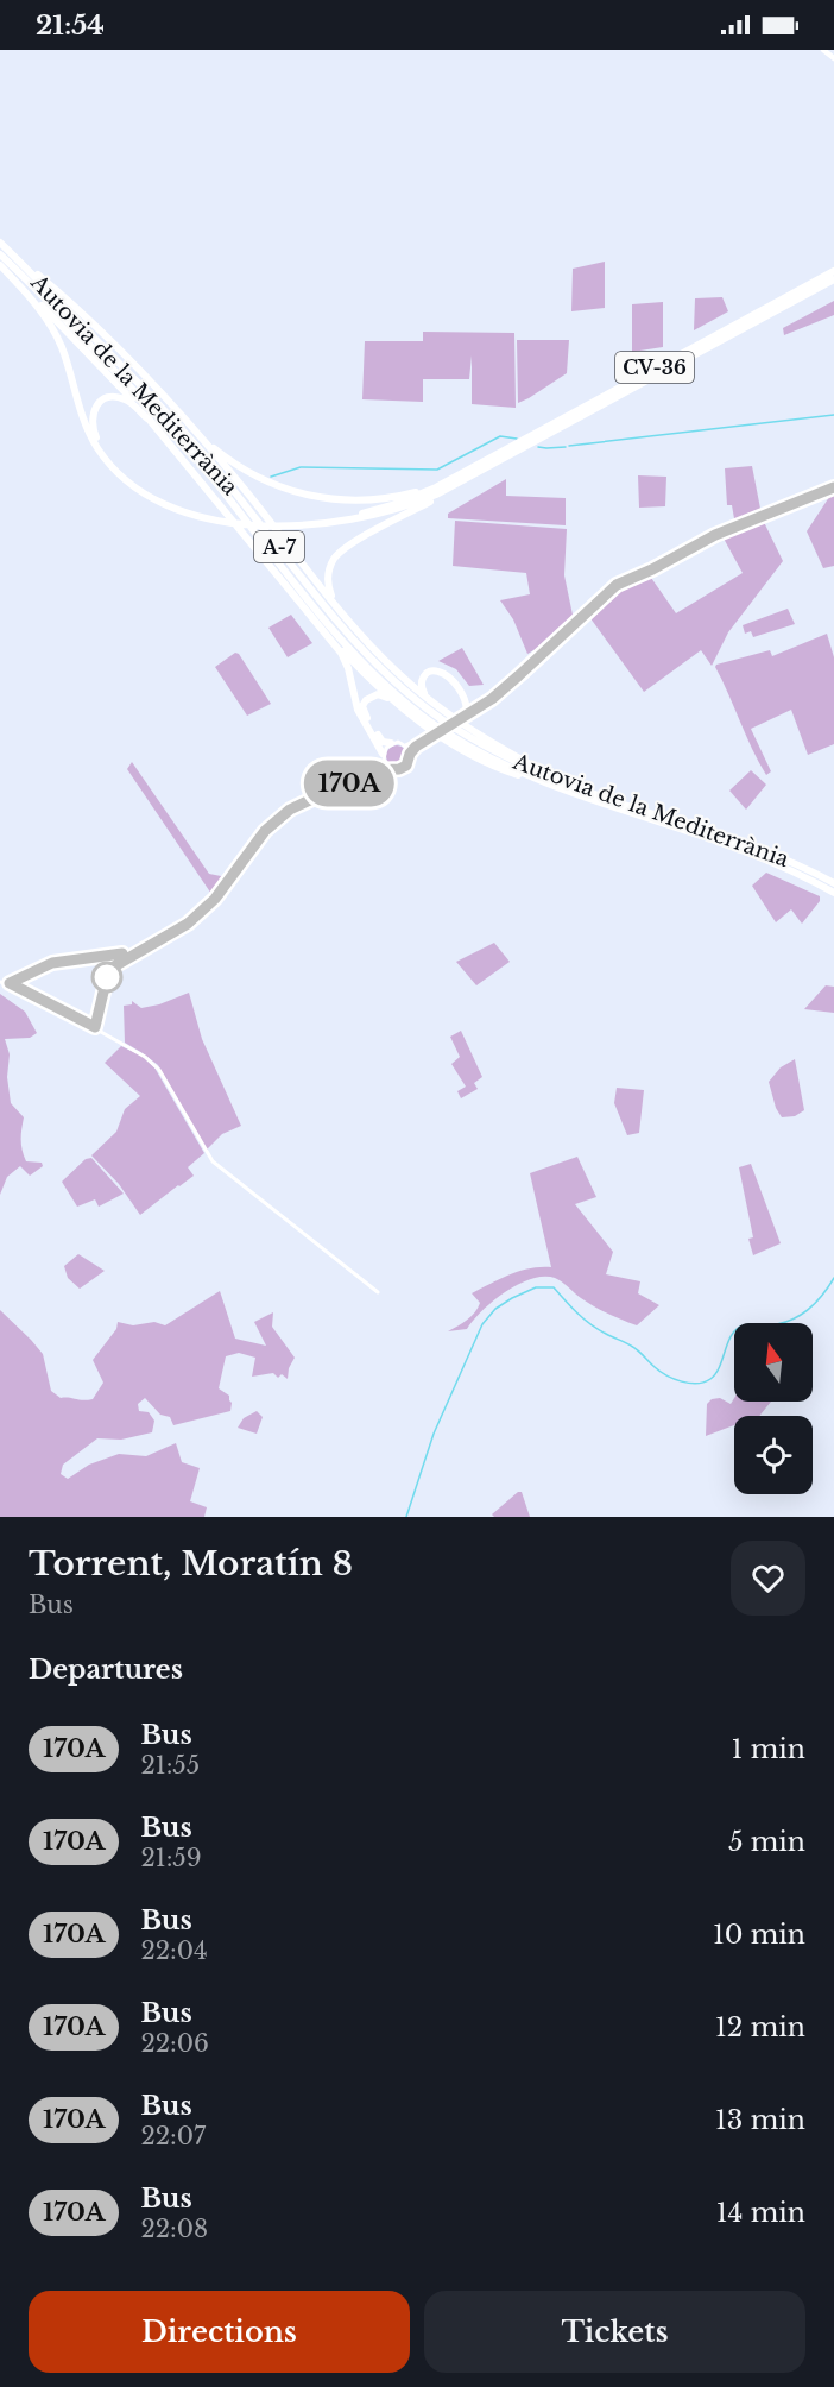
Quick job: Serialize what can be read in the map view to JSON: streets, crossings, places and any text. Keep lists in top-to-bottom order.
{
  "streets": {
    "highway": ["CV-36", "Autovia de la Mediterrània", "A-7"]
  },
  "lines": ["bus line 170A"],
  "north": "top",
  "page": {
    "status": "21:54",
    "on_map": "170A",
    "heading": [
      ["Torrent, Moratín 8", "Bus"],
      "Departures"
    ],
    "list": [
      {
        "mark": "170A",
        "name": "Bus",
        "note": "21:55",
        "value": "1 min"
      },
      {
        "mark": "170A",
        "name": "Bus",
        "note": "21:59",
        "value": "5 min"
      },
      {
        "mark": "170A",
        "name": "Bus",
        "note": "22:04",
        "value": "10 min"
      },
      {
        "mark": "170A",
        "name": "Bus",
        "note": "22:06",
        "value": "12 min"
      },
      {
        "mark": "170A",
        "name": "Bus",
        "note": "22:07",
        "value": "13 min"
      },
      {
        "mark": "170A",
        "name": "Bus",
        "note": "22:08",
        "value": "14 min"
      }
    ],
    "buttons": ["Directions", "Tickets"]
  }
}
